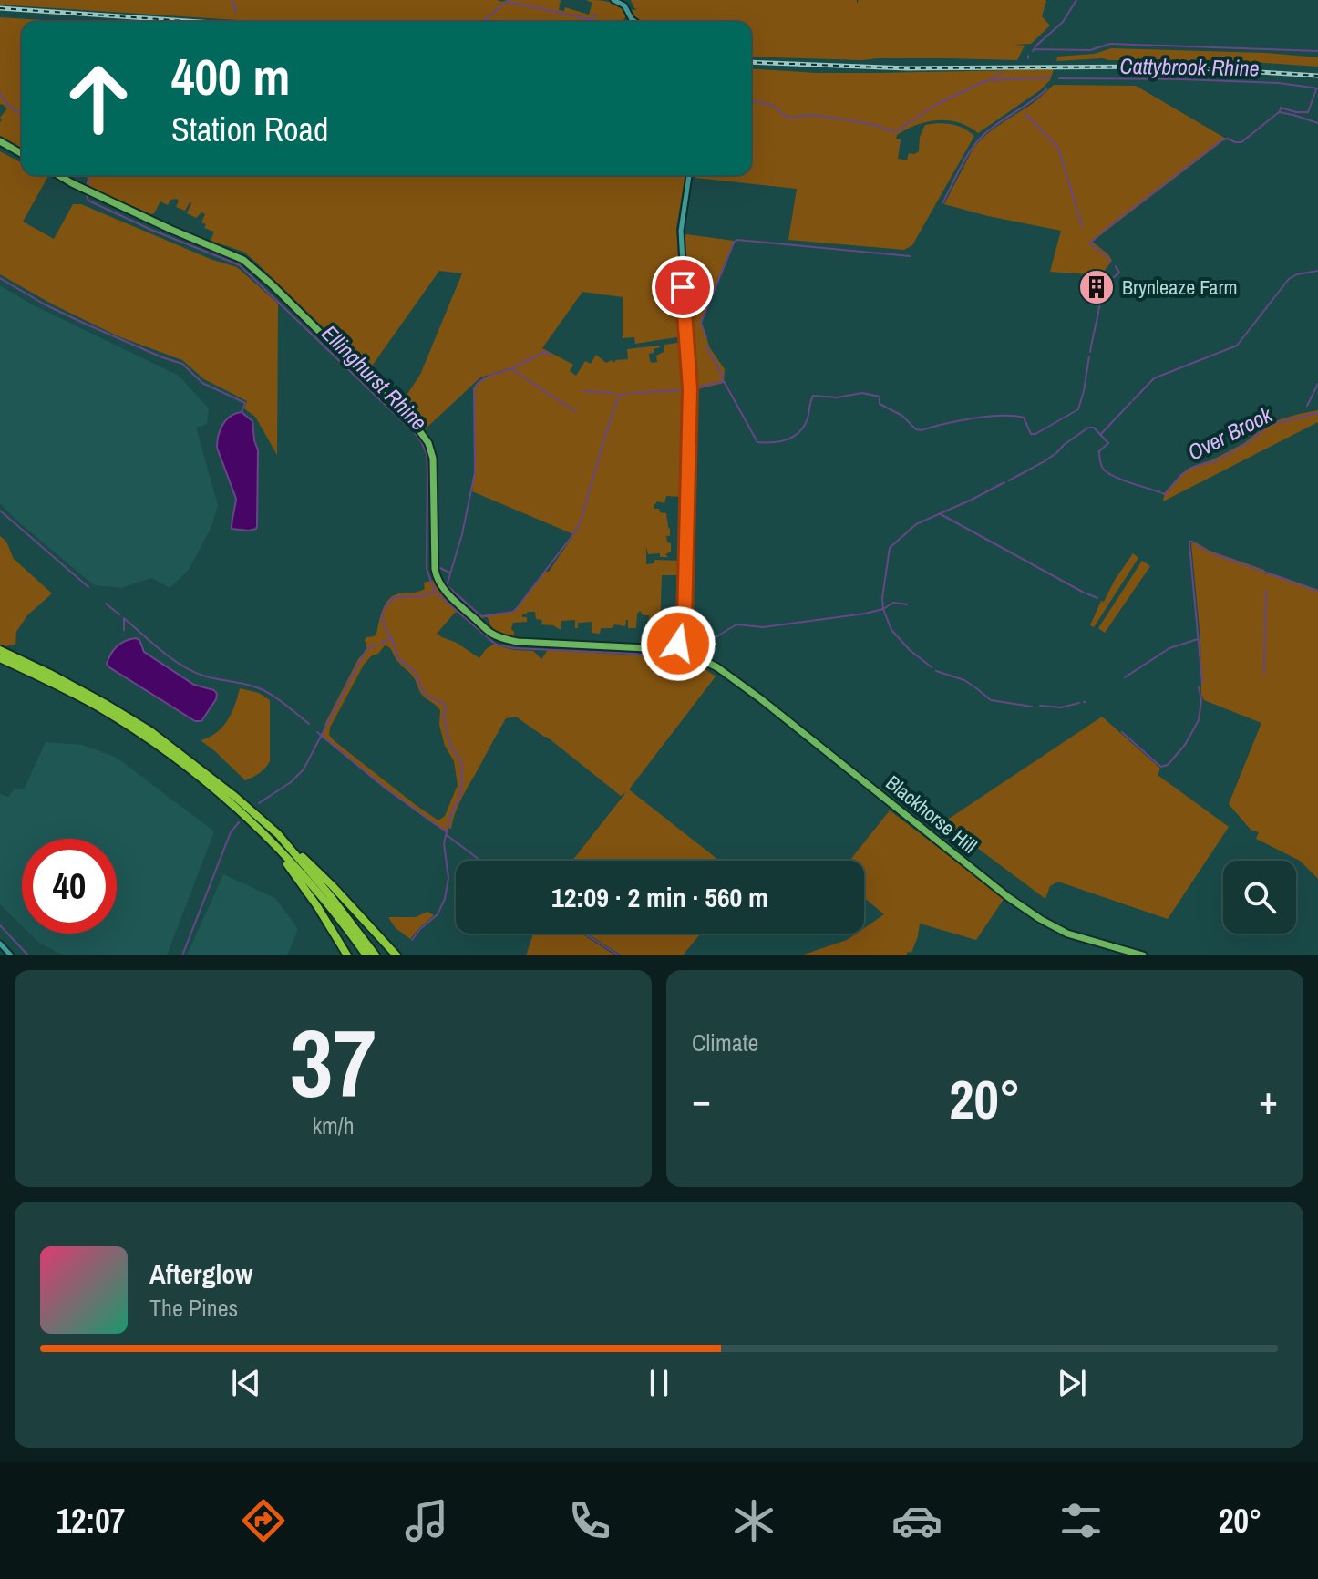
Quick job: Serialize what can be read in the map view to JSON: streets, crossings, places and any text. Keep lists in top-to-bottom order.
{
  "streets": {
    "main road": ["Blackhorse Hill"]
  },
  "water": ["Cattybrook Rhine", "Ellinghurst Rhine", "Over Brook"],
  "places": {
    "building": ["Brynleaze Farm"]
  },
  "page": {
    "turn": ["400 m", "Station Road"],
    "limit": "40",
    "trip": "12:09 · 2 min · 560 m",
    "tile": [
      ["37", "km/h"],
      "Climate"
    ],
    "heat": ["−", "20°", "+"],
    "song": ["Afterglow", "The Pines"],
    "tabs": ["12:07", "20°"]
  }
}
